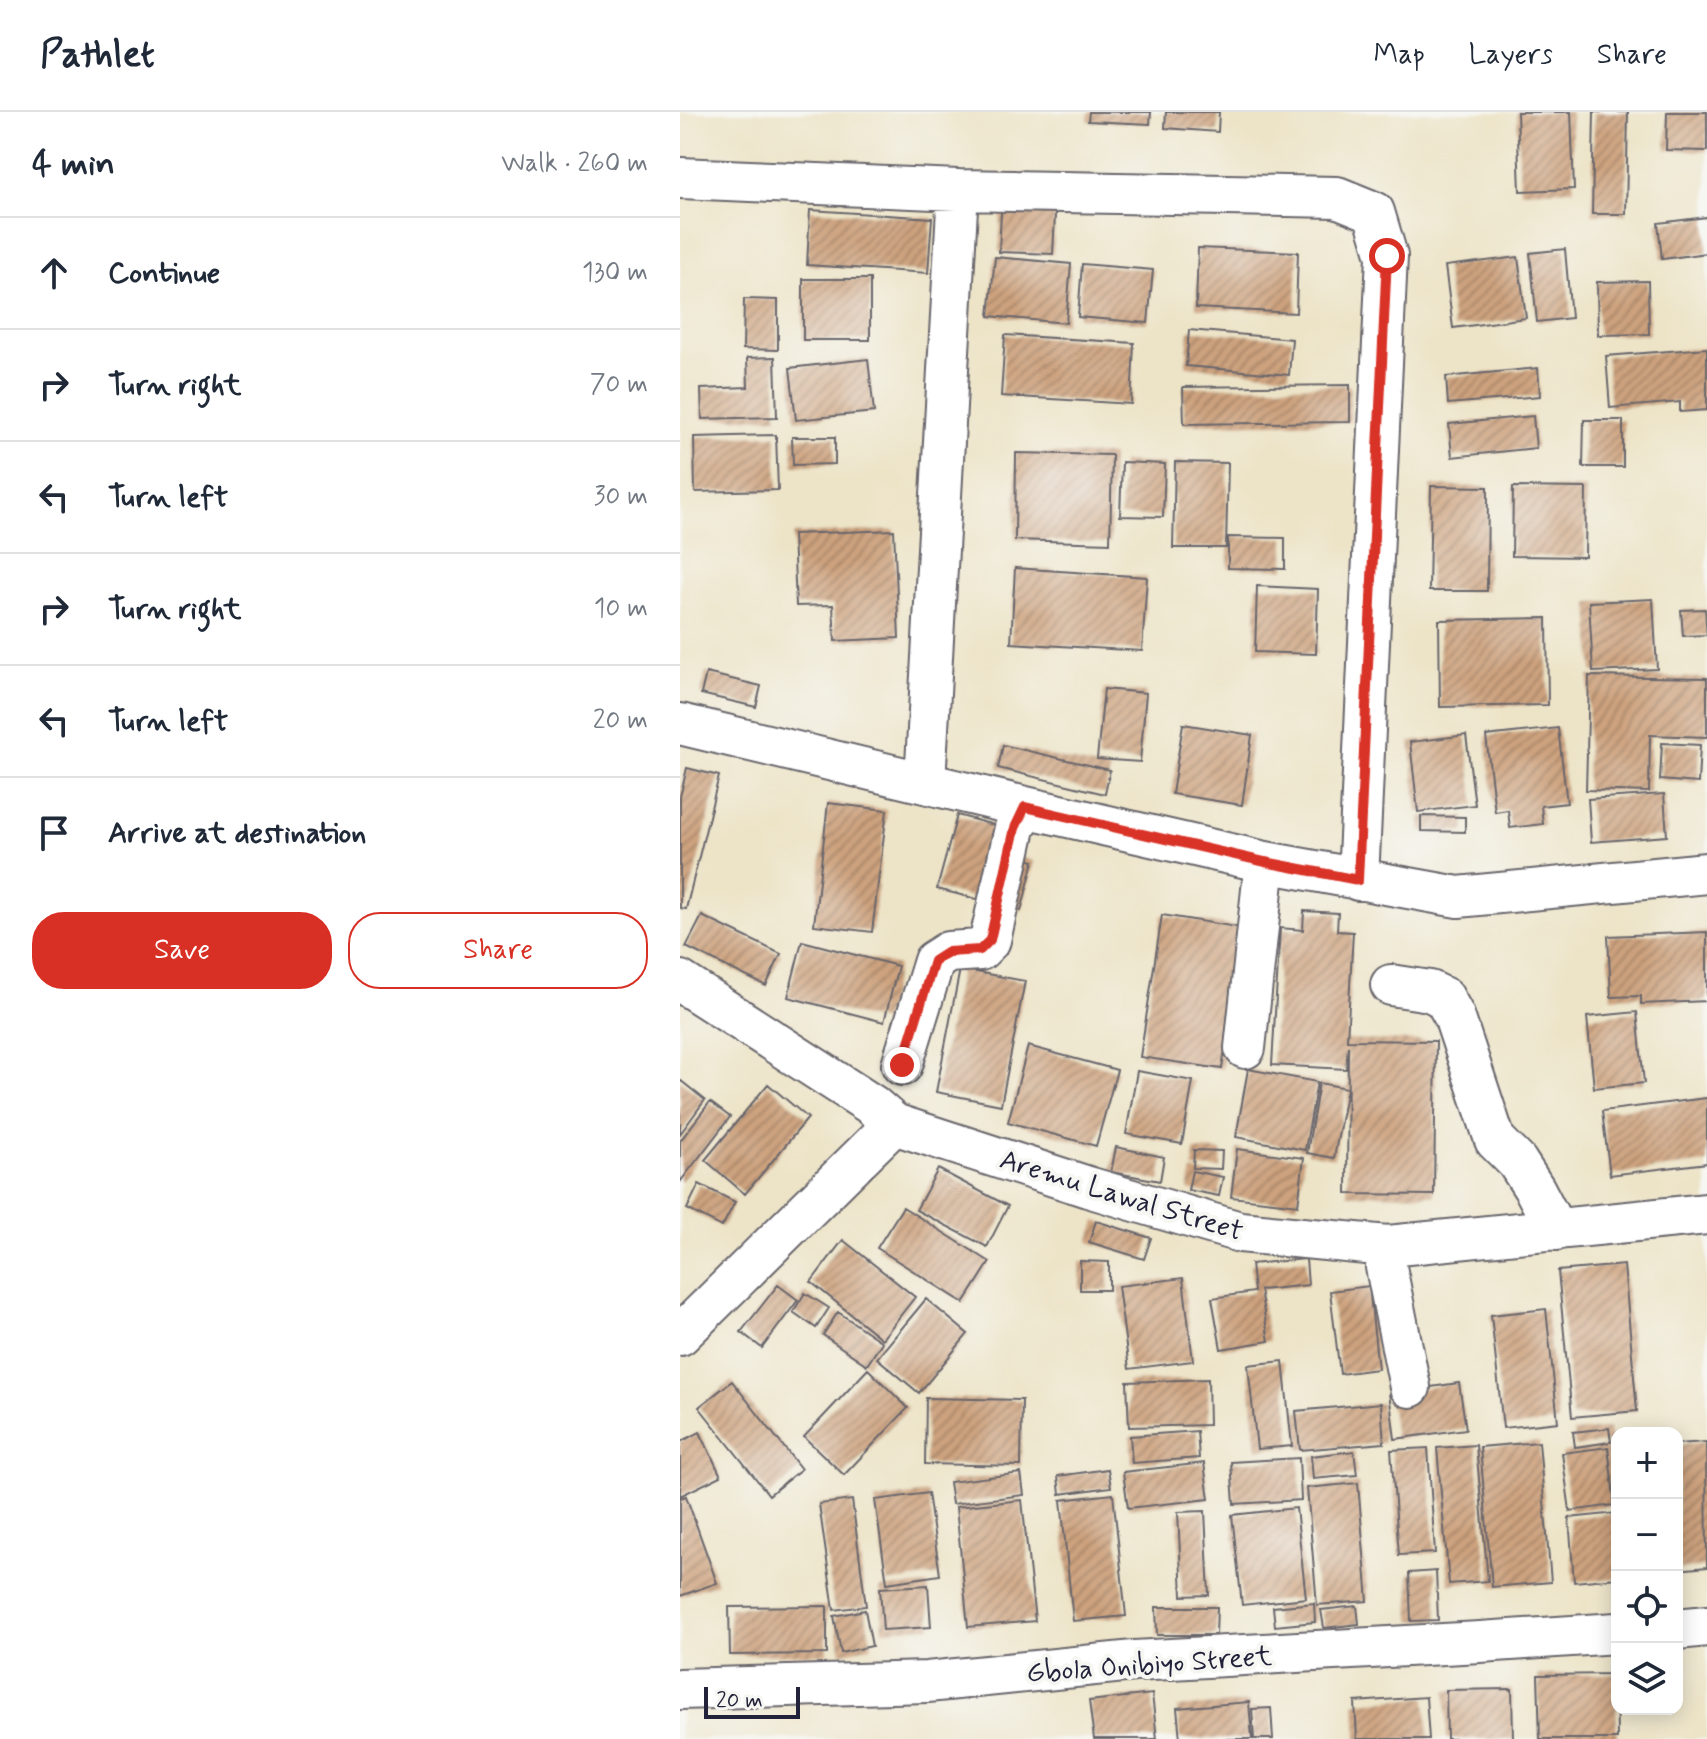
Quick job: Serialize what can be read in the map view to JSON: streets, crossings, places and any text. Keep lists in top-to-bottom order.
{
  "streets": {
    "street": ["Aremu Lawal Street", "Gbola Onibiyo Street"]
  },
  "scale_bar": "20 m",
  "page": {
    "header": "Pathlet",
    "nav": ["Map", "Layers", "Share"],
    "heading": ["4 min", "Walk · 260 m"],
    "list": [
      ["Continue", "130 m"],
      ["Turn right", "70 m"],
      ["Turn left", "30 m"],
      ["Turn right", "10 m"],
      ["Turn left", "20 m"],
      "Arrive at destination"
    ],
    "buttons": ["Save", "Share"],
    "map_buttons": ["+", "−"],
    "scale": "20 m"
  }
}
